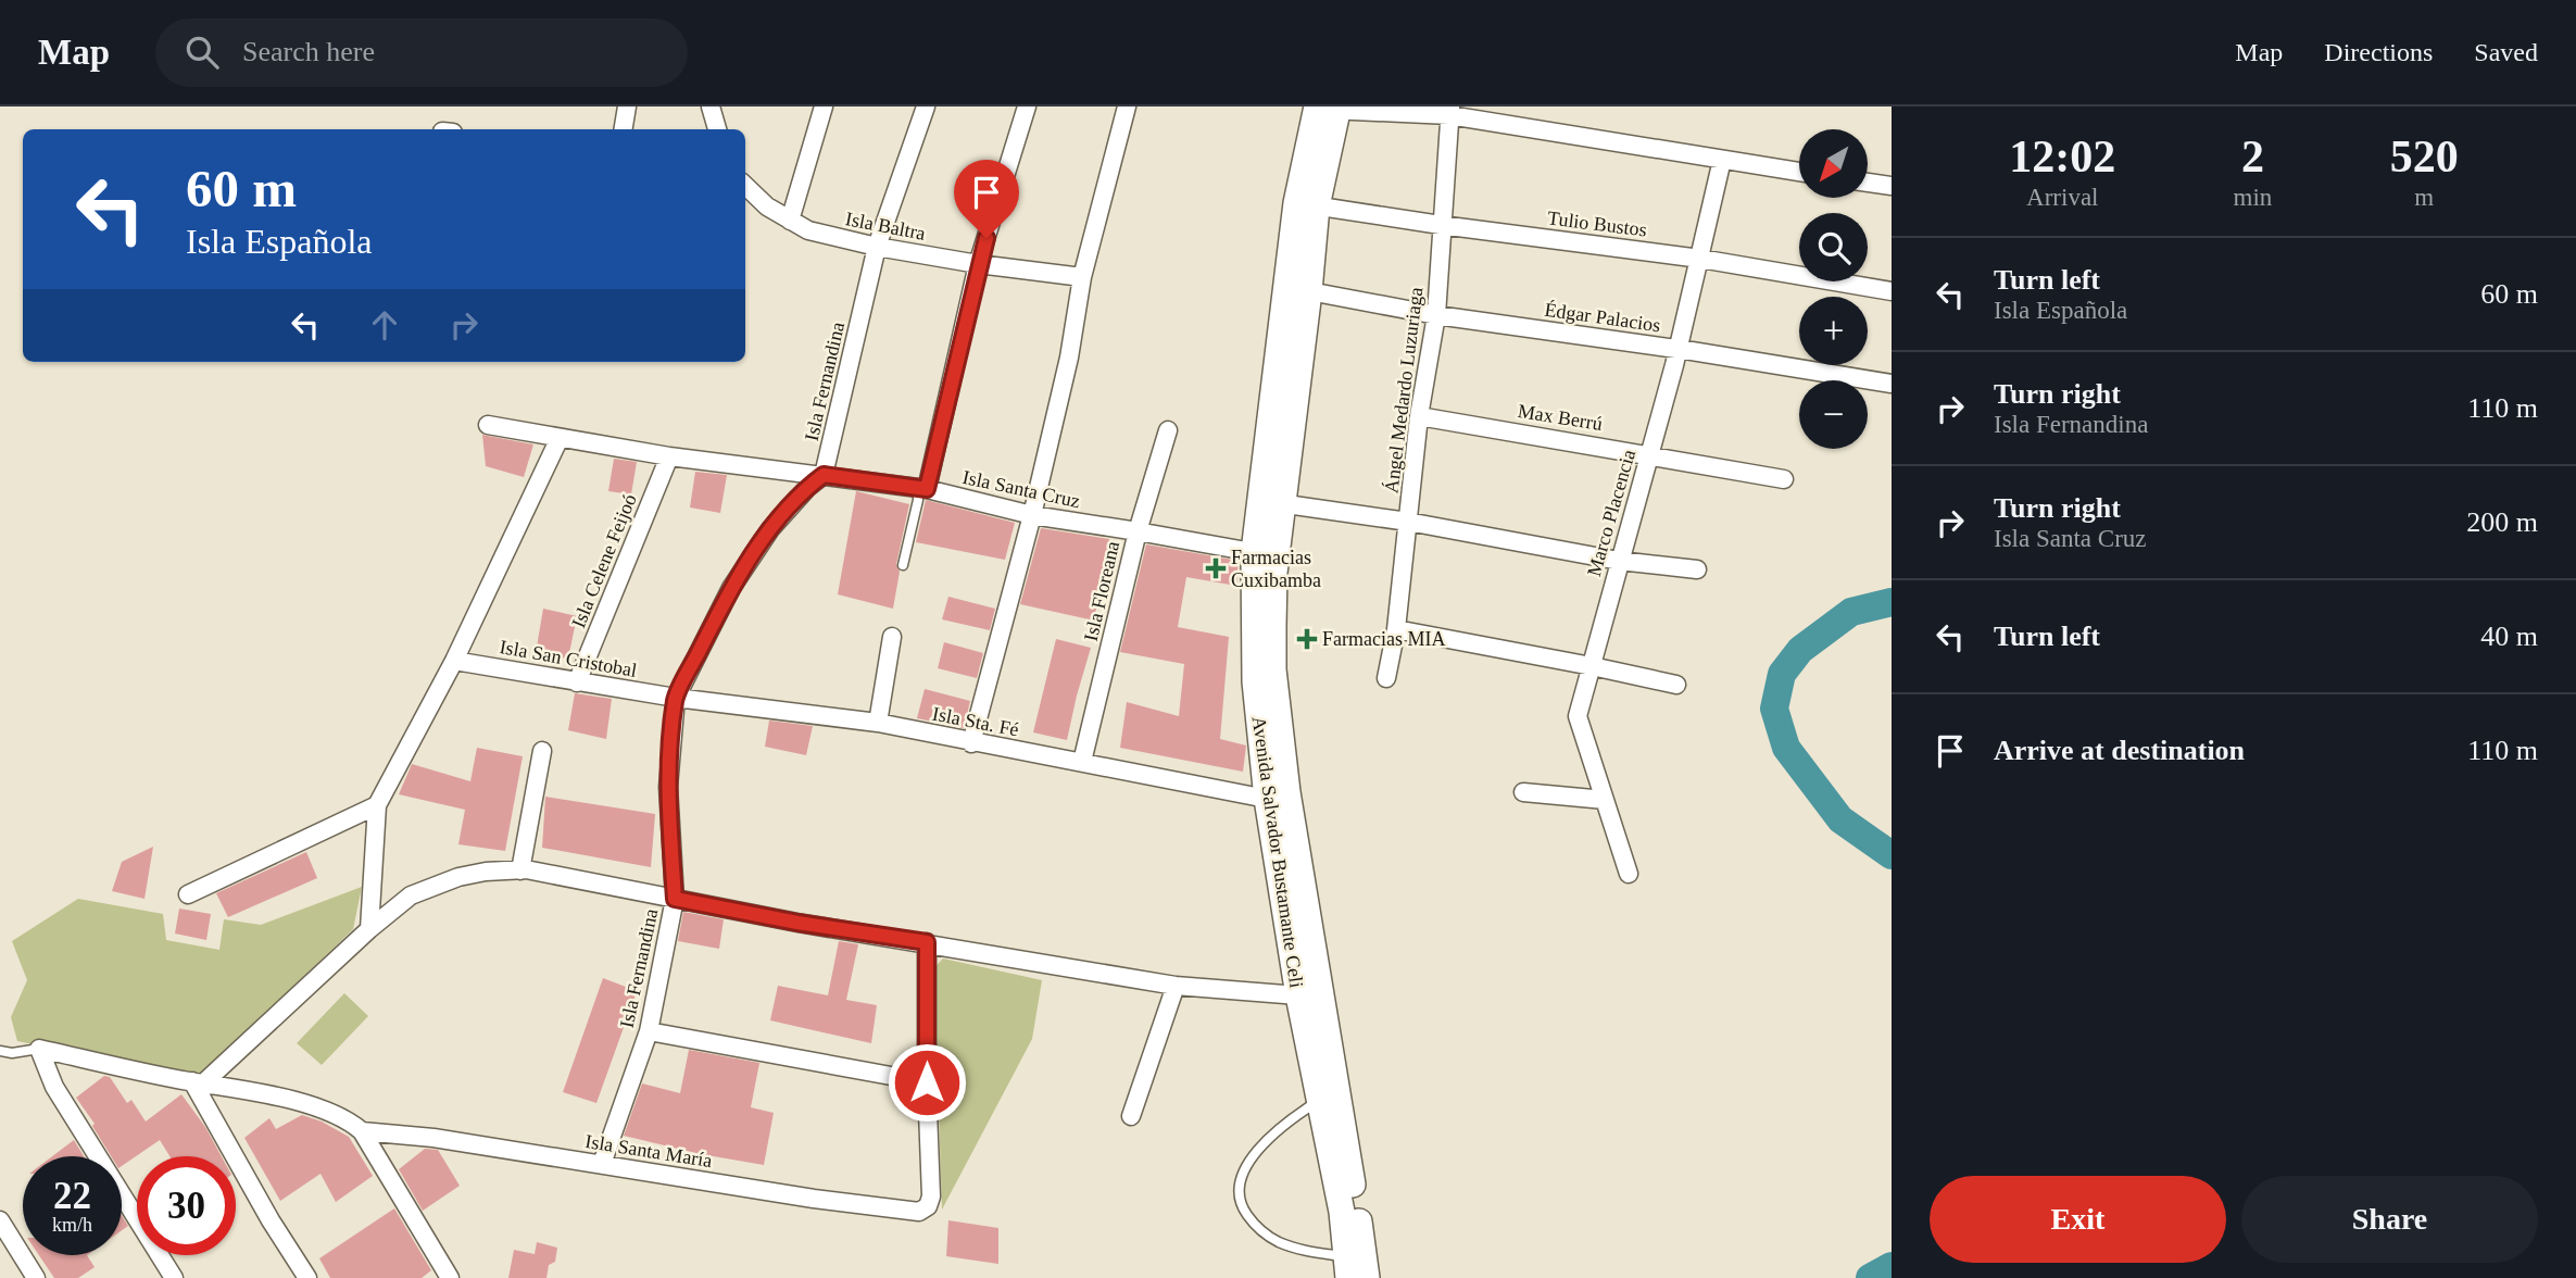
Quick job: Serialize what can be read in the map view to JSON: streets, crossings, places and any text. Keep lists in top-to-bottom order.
{
  "streets": {
    "main road": ["Avenida Salvador Bustamante Celi"],
    "street": [
      "Tulio Bustos",
      "Isla Baltra",
      "Édgar Palacios",
      "Isla Fernandina",
      "Ángel Medardo Luzuriaga",
      "Max Berrú",
      "Isla Santa Cruz",
      "Marco Placencia",
      "Isla Celene Feijoó",
      "Isla Floreana",
      "Isla San Cristobal",
      "Isla Sta. Fé",
      "Isla Santa María"
    ]
  },
  "crossings": [
    ["Tulio Bustos", "Ángel Medardo Luzuriaga"],
    ["Tulio Bustos", "Marco Placencia"],
    ["Tulio Bustos", "Avenida Salvador Bustamante Celi"],
    ["Isla Baltra", "Isla Fernandina"],
    ["Édgar Palacios", "Ángel Medardo Luzuriaga"],
    ["Édgar Palacios", "Marco Placencia"],
    ["Édgar Palacios", "Avenida Salvador Bustamante Celi"],
    ["Isla Fernandina", "Isla Santa Cruz"],
    ["Isla Fernandina", "Isla San Cristobal"],
    ["Isla Fernandina", "Isla Sta. Fé"],
    ["Isla Fernandina", "Isla Santa María"],
    ["Ángel Medardo Luzuriaga", "Max Berrú"],
    ["Max Berrú", "Marco Placencia"],
    ["Isla Santa Cruz", "Isla Celene Feijoó"],
    ["Isla Santa Cruz", "Isla Floreana"],
    ["Isla Santa Cruz", "Avenida Salvador Bustamante Celi"],
    ["Isla Celene Feijoó", "Isla San Cristobal"],
    ["Isla Floreana", "Isla Sta. Fé"],
    ["Isla San Cristobal", "Isla Sta. Fé"],
    ["Isla Sta. Fé", "Avenida Salvador Bustamante Celi"]
  ],
  "places": {
    "health": ["Farmacias Cuxibamba", "Farmacias MIA"]
  },
  "north": "bottom left",
  "page": {
    "header": "Map",
    "search": "Search here",
    "nav": ["Map", "Directions", "Saved"],
    "eta": [
      "12:02",
      "Arrival",
      "2",
      "min",
      "520",
      "m"
    ],
    "map_buttons": ["+", "−"],
    "turn": ["60 m", "Isla Española"],
    "list": [
      {
        "name": "Turn left",
        "note": "Isla Española",
        "value": "60 m"
      },
      {
        "name": "Turn right",
        "note": "Isla Fernandina",
        "value": "110 m"
      },
      {
        "name": "Turn right",
        "note": "Isla Santa Cruz",
        "value": "200 m"
      },
      {
        "name": "Turn left",
        "value": "40 m"
      },
      {
        "name": "Arrive at destination",
        "value": "110 m"
      }
    ],
    "speed": "22 km/h",
    "limit": "30",
    "buttons": ["Exit", "Share"]
  }
}
